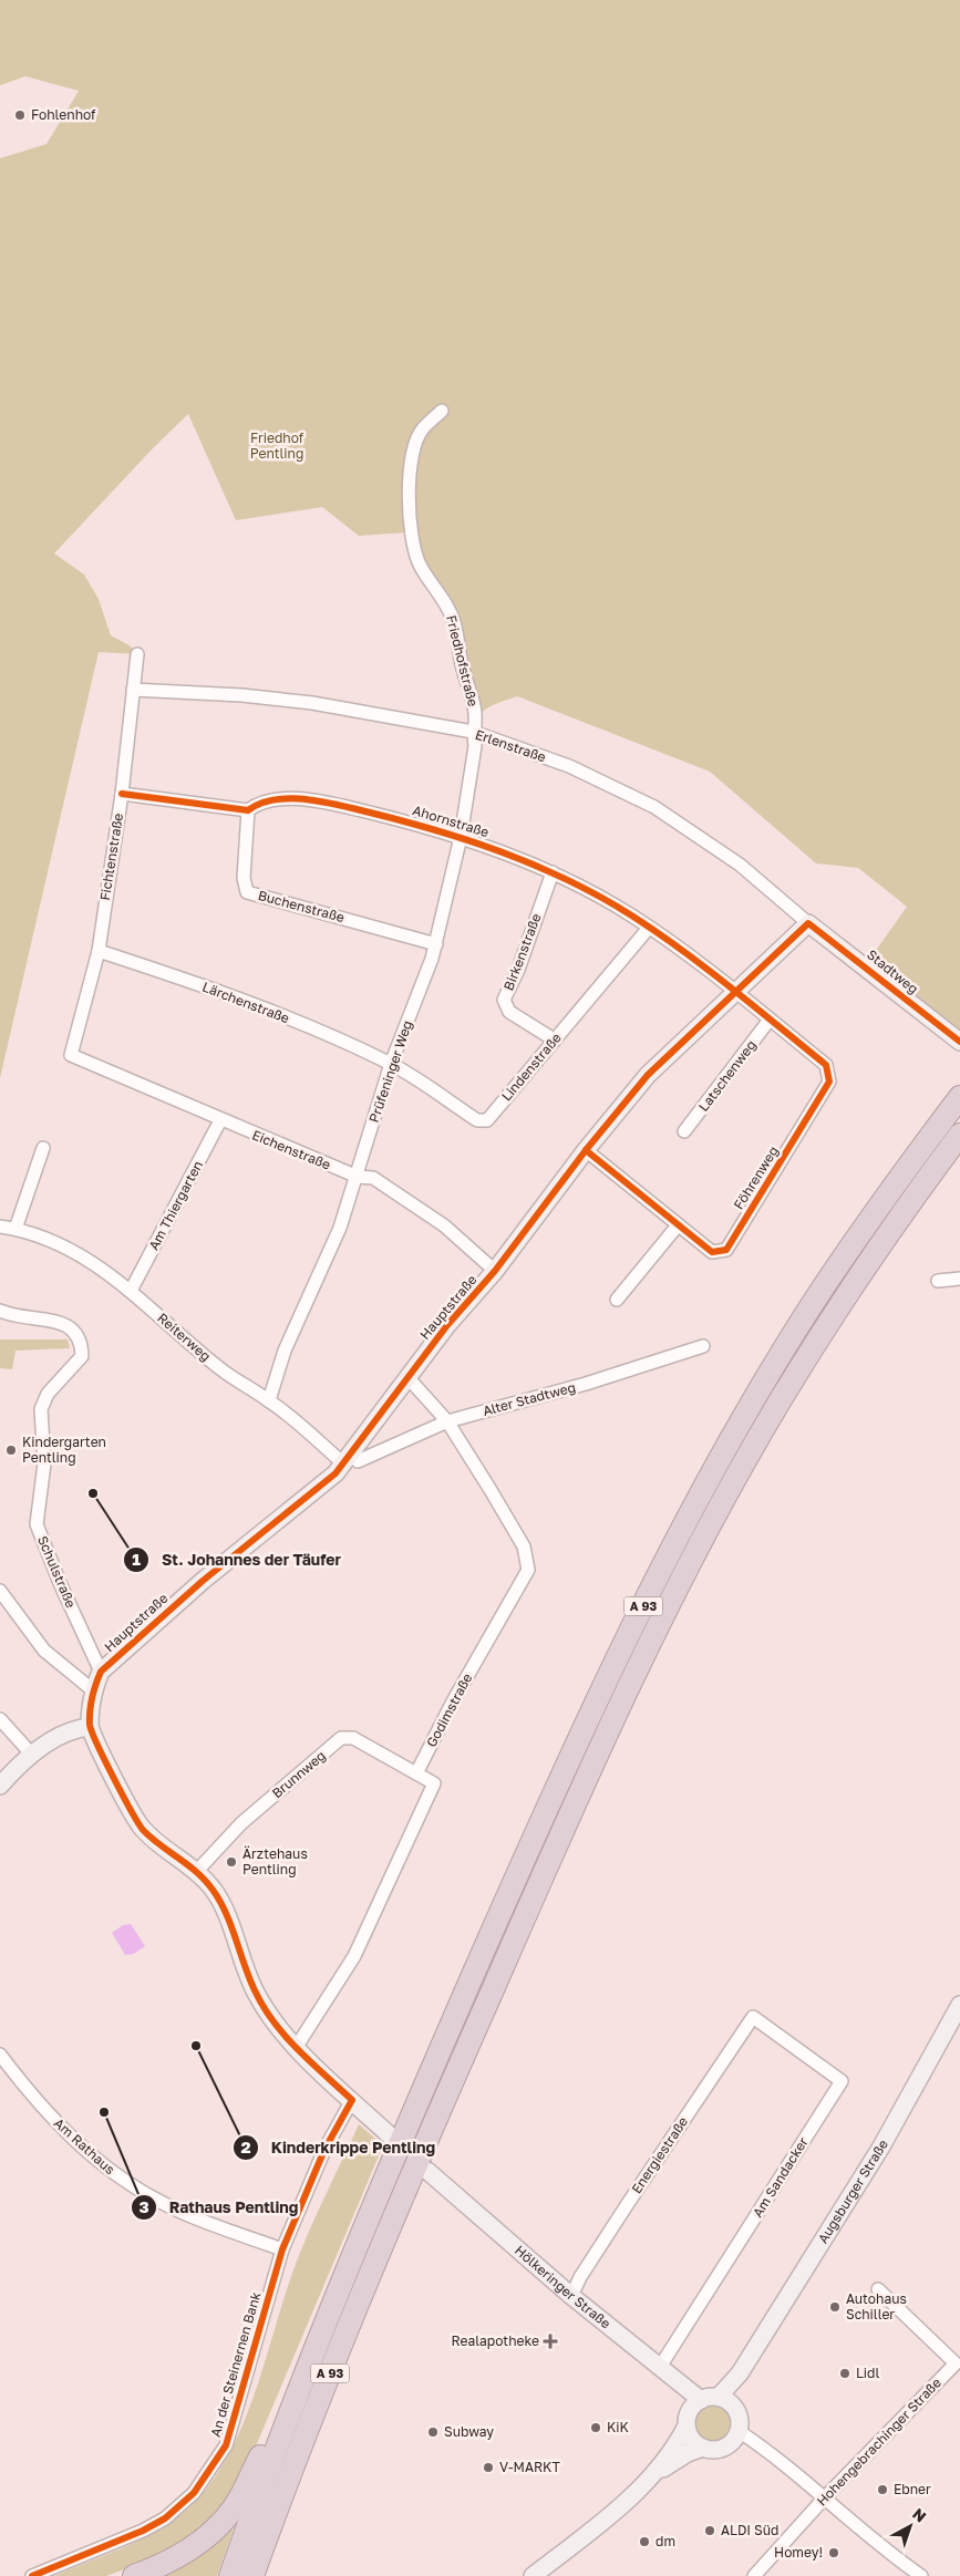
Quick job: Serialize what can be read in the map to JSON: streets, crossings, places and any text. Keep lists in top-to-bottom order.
{
  "streets": {
    "highway": ["A 93"],
    "street": [
      "Friedhofstraße",
      "Erlenstraße",
      "Ahornstraße",
      "Fichtenstraße",
      "Buchenstraße",
      "Birkenstraße",
      "Stadtweg",
      "Lärchenstraße",
      "Lindenstraße",
      "Prüfeninger Weg",
      "Latschenweg",
      "Eichenstraße",
      "Föhrenweg",
      "Am Thiergarten",
      "Hauptstraße",
      "Reiterweg",
      "Alter Stadtweg",
      "Schulstraße",
      "Godimstraße",
      "Brunnweg",
      "Am Rathaus",
      "Energiestraße",
      "Am Sandacker",
      "Augsburger Straße",
      "Hölkeringer Straße",
      "An der Steinernen Bank",
      "Hohengebrachinger Straße"
    ]
  },
  "crossings": [
    ["Friedhofstraße", "Erlenstraße"],
    ["Friedhofstraße", "Prüfeninger Weg"],
    ["Erlenstraße", "Fichtenstraße"],
    ["Erlenstraße", "Stadtweg"],
    ["Erlenstraße", "Prüfeninger Weg"],
    ["Erlenstraße", "Hauptstraße"],
    ["Ahornstraße", "Fichtenstraße"],
    ["Ahornstraße", "Buchenstraße"],
    ["Ahornstraße", "Birkenstraße"],
    ["Ahornstraße", "Lindenstraße"],
    ["Ahornstraße", "Prüfeninger Weg"],
    ["Ahornstraße", "Föhrenweg"],
    ["Ahornstraße", "Hauptstraße"],
    ["Fichtenstraße", "Lärchenstraße"],
    ["Fichtenstraße", "Eichenstraße"],
    ["Buchenstraße", "Prüfeninger Weg"],
    ["Birkenstraße", "Lindenstraße"],
    ["Stadtweg", "Hauptstraße"],
    ["Lärchenstraße", "Lindenstraße"],
    ["Lärchenstraße", "Prüfeninger Weg"],
    ["Lindenstraße", "Prüfeninger Weg"],
    ["Prüfeninger Weg", "Eichenstraße"],
    ["Prüfeninger Weg", "Reiterweg"],
    ["Latschenweg", "Föhrenweg"],
    ["Eichenstraße", "Am Thiergarten"],
    ["Eichenstraße", "Hauptstraße"],
    ["Föhrenweg", "Hauptstraße"],
    ["Am Thiergarten", "Reiterweg"],
    ["Hauptstraße", "Reiterweg"],
    ["Hauptstraße", "Alter Stadtweg"],
    ["Hauptstraße", "Schulstraße"],
    ["Hauptstraße", "Godimstraße"],
    ["Reiterweg", "Alter Stadtweg"],
    ["Alter Stadtweg", "Godimstraße"],
    ["Godimstraße", "Brunnweg"],
    ["Am Rathaus", "An der Steinernen Bank"],
    ["Energiestraße", "Am Sandacker"],
    ["Energiestraße", "Hölkeringer Straße"],
    ["Am Sandacker", "Hölkeringer Straße"],
    ["Augsburger Straße", "Hölkeringer Straße"]
  ],
  "parks": ["Friedhof Pentling"],
  "places": {
    "other": [
      "Fohlenhof",
      "Kindergarten Pentling",
      "St. Johannes der Täufer",
      "Ärztehaus Pentling",
      "Kinderkrippe Pentling",
      "Rathaus Pentling",
      "Autohaus Schiller",
      "Lidl",
      "KiK",
      "Subway",
      "V-MARKT",
      "Ebner",
      "ALDI Süd",
      "dm",
      "Homey!"
    ],
    "health": ["Realapotheke"]
  },
  "north": "top right"
}
